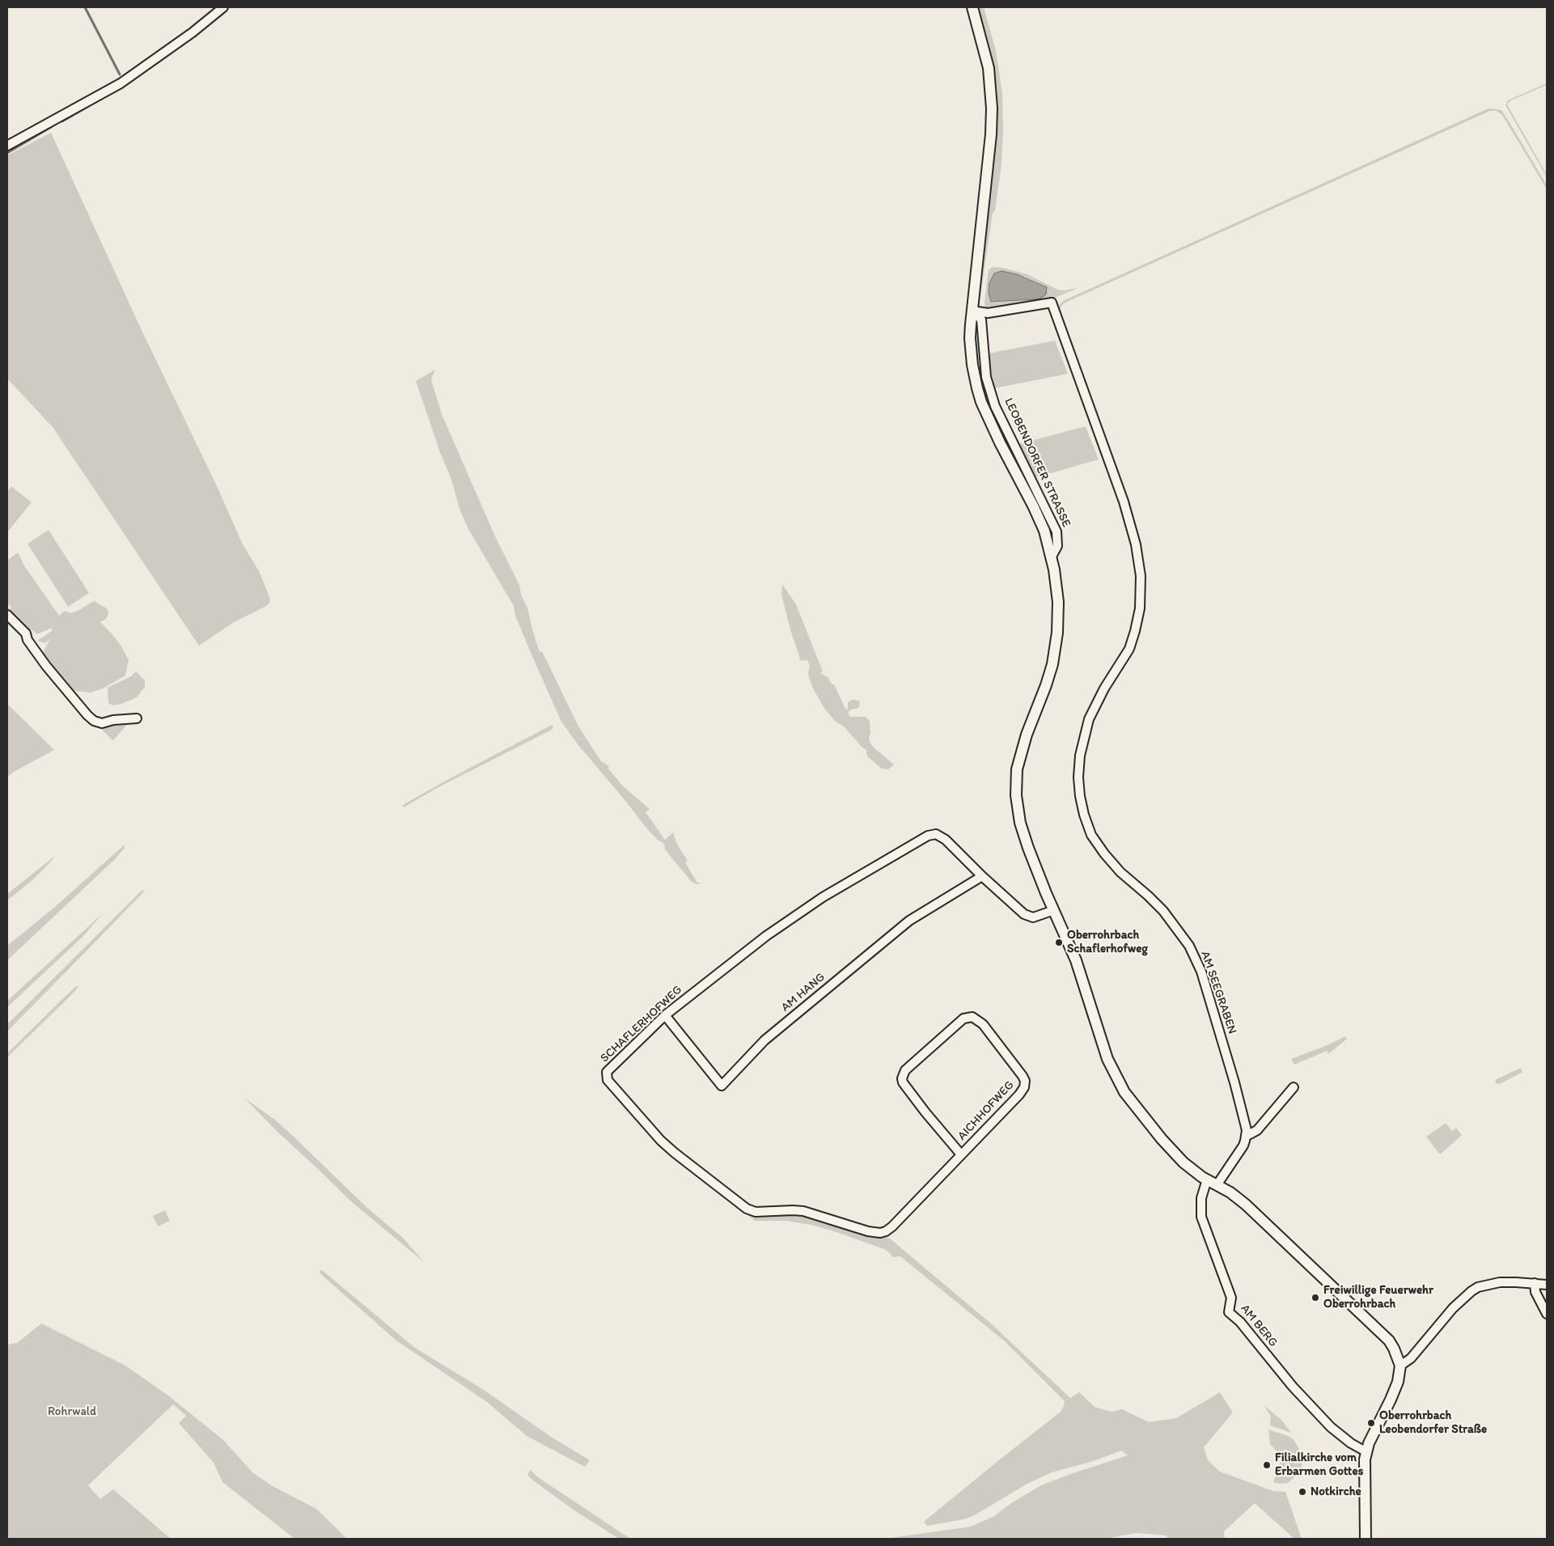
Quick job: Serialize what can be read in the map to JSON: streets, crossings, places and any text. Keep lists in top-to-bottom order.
{
  "streets": {
    "main road": ["LEOBENDORFER STRASSE"],
    "street": [
      "AM HANG",
      "AM SEEGRABEN",
      "SCHAFLERHOFWEG",
      "AICHHOFWEG",
      "AM BERG"
    ]
  },
  "crossings": [
    ["LEOBENDORFER STRASSE", "AM SEEGRABEN"],
    ["LEOBENDORFER STRASSE", "AM BERG"],
    ["AM HANG", "SCHAFLERHOFWEG"],
    ["SCHAFLERHOFWEG", "AICHHOFWEG"]
  ],
  "parks": ["Rohrwald"],
  "places": [
    "Oberrohrbach Schaflerhofweg",
    "Freiwillige Feuerwehr Oberrohrbach",
    "Oberrohrbach Leobendorfer Straße",
    "Filialkirche vom Erbarmen Gottes",
    "Notkirche"
  ]
}
